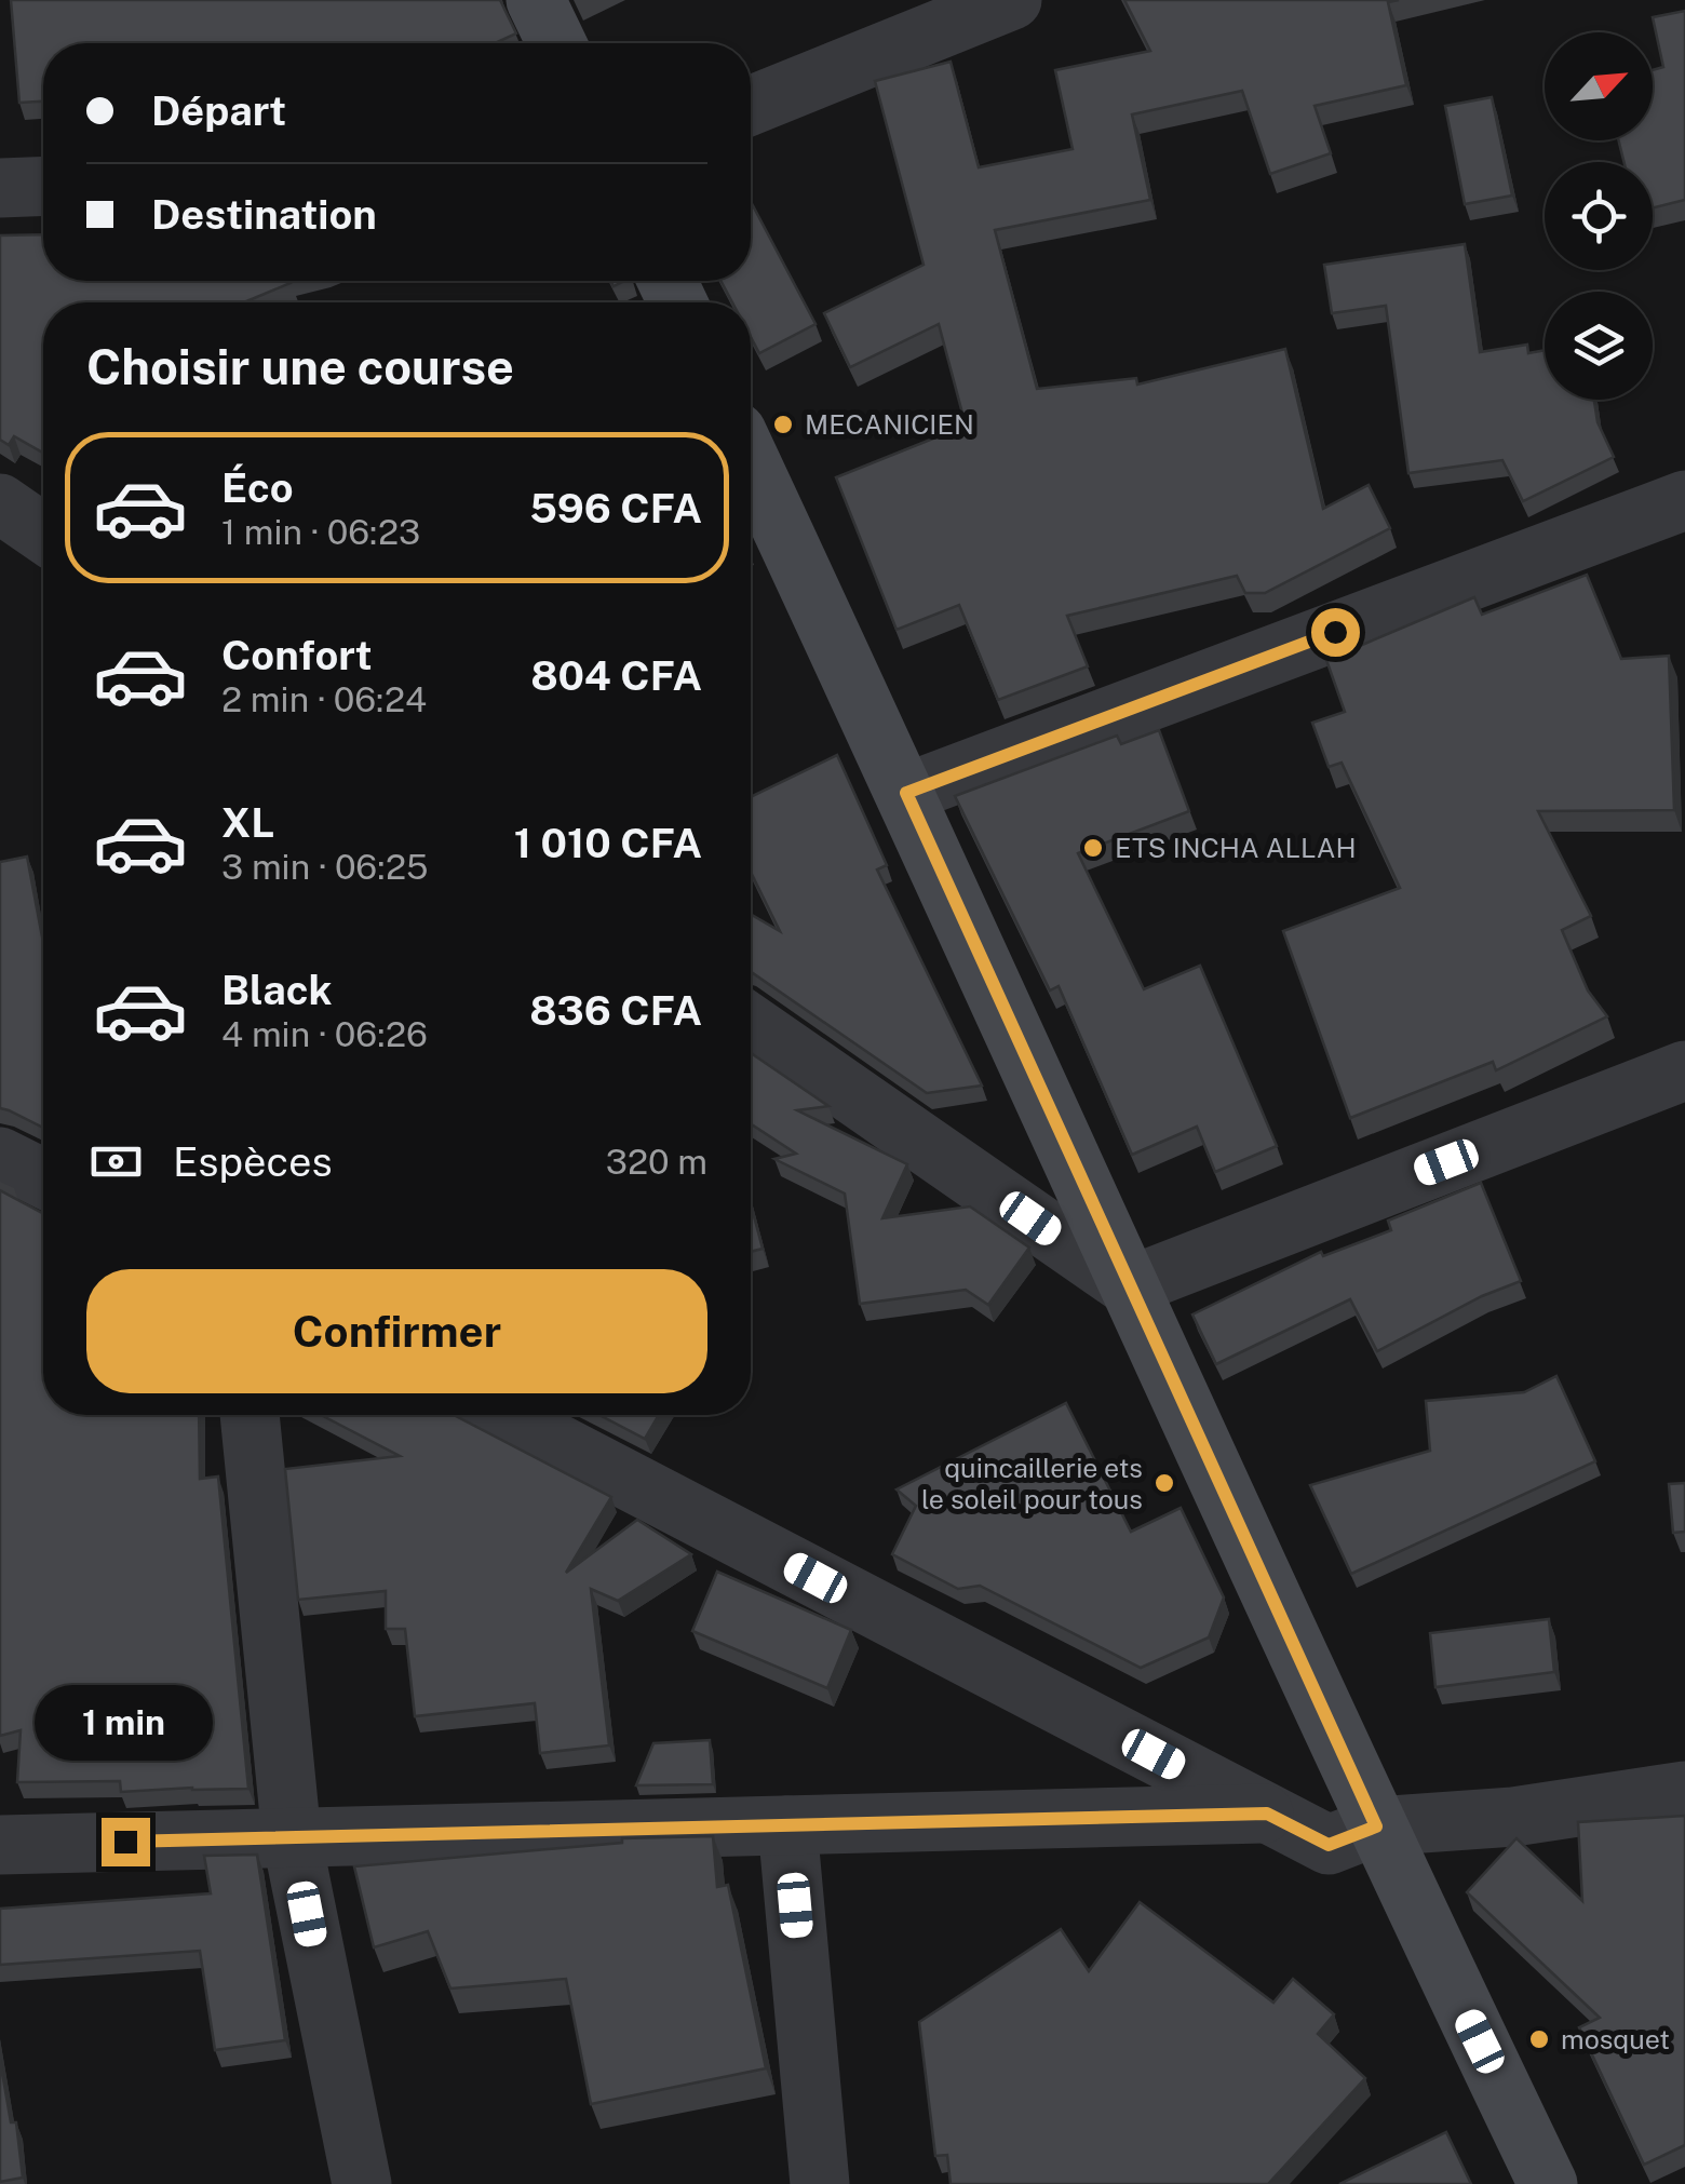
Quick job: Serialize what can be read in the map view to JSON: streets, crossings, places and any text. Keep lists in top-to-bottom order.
{
  "places": [
    "MECANICIEN",
    "ETS INCHA ALLAH",
    "quincaillerie ets le soleil pour tous",
    "mosquet"
  ],
  "north": "top right",
  "page": {
    "banner": ["Départ", "Destination"],
    "heading": "Choisir une course",
    "list": [
      {
        "name": "Éco",
        "note": "1 min · 06:23",
        "value": "596 CFA"
      },
      {
        "name": "Confort",
        "note": "2 min · 06:24",
        "value": "804 CFA"
      },
      {
        "name": "XL",
        "note": "3 min · 06:25",
        "value": "1 010 CFA"
      },
      {
        "name": "Black",
        "note": "4 min · 06:26",
        "value": "836 CFA"
      }
    ],
    "pay": ["Espèces", "320 m"],
    "buttons": "Confirmer",
    "bubble": "1 min"
  }
}
